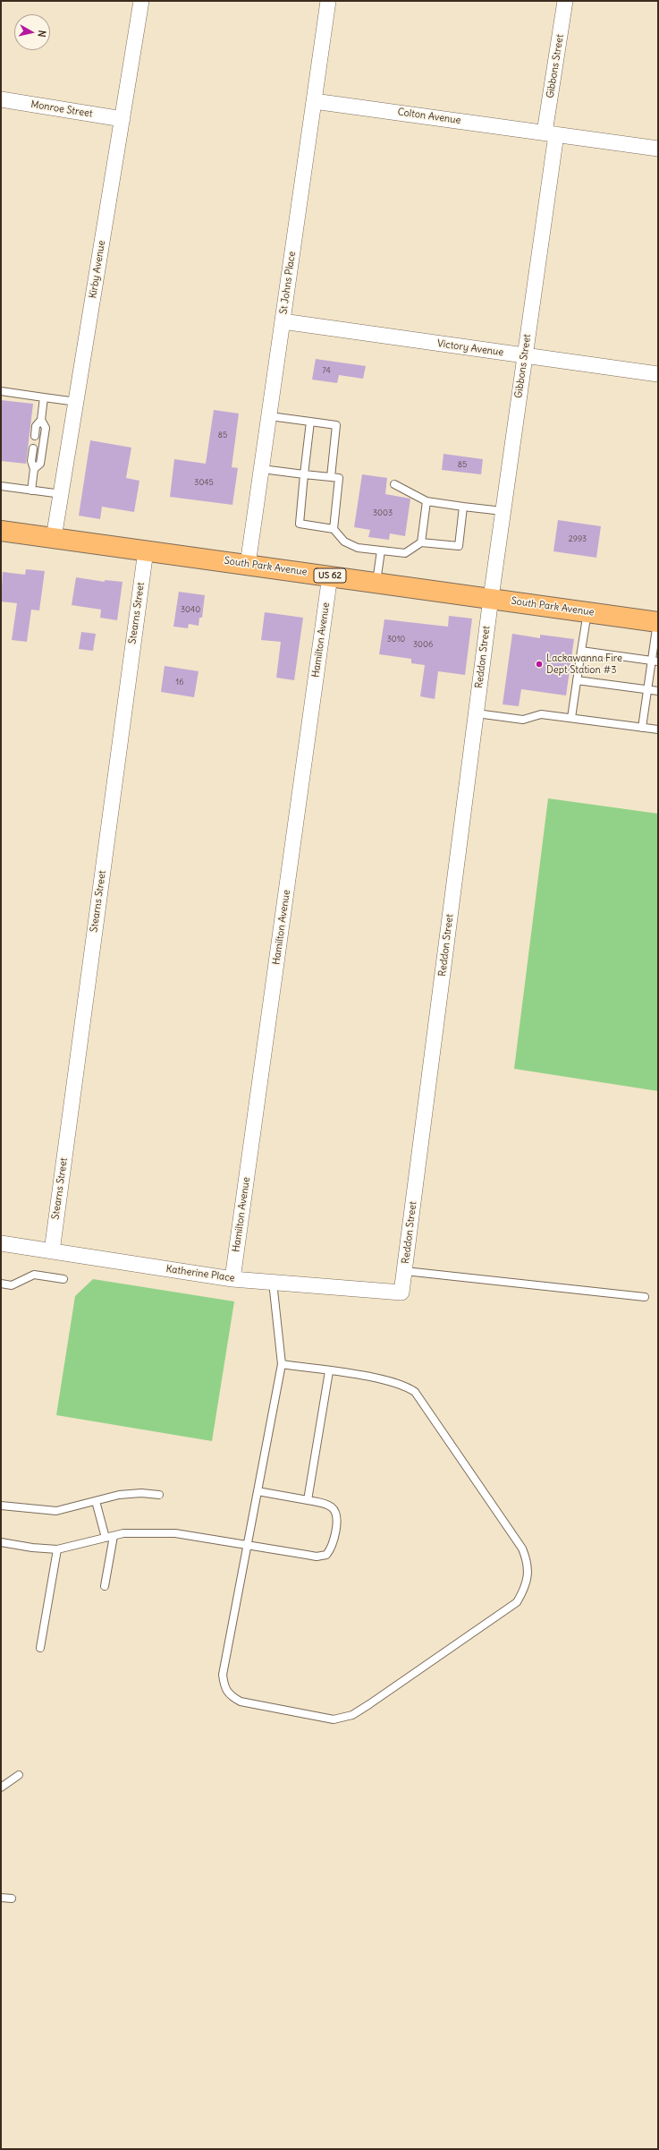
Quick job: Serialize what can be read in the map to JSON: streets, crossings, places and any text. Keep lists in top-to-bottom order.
{
  "streets": {
    "main road": ["South Park Avenue", "US 62"],
    "street": [
      "Gibbons Street",
      "Monroe Street",
      "Colton Avenue",
      "Kirby Avenue",
      "St Johns Place",
      "Victory Avenue",
      "Stearns Street",
      "Hamilton Avenue",
      "Reddon Street",
      "Katherine Place"
    ]
  },
  "crossings": [
    ["Gibbons Street", "Colton Avenue"],
    ["Gibbons Street", "Victory Avenue"],
    ["Gibbons Street", "South Park Avenue"],
    ["Gibbons Street", "Reddon Street"],
    ["Monroe Street", "Kirby Avenue"],
    ["Colton Avenue", "St Johns Place"],
    ["Kirby Avenue", "South Park Avenue"],
    ["St Johns Place", "Victory Avenue"],
    ["St Johns Place", "South Park Avenue"],
    ["South Park Avenue", "Stearns Street"],
    ["South Park Avenue", "Hamilton Avenue"],
    ["South Park Avenue", "Reddon Street"],
    ["Stearns Street", "Katherine Place"],
    ["Hamilton Avenue", "Katherine Place"],
    ["Reddon Street", "Katherine Place"]
  ],
  "places": ["Lackawanna Fire Dept Station #3"],
  "house_numbers": [
    "74",
    "85",
    "85",
    "3045",
    "3003",
    "2993",
    "3040",
    "3010",
    "3006",
    "16"
  ],
  "north": "right"
}
